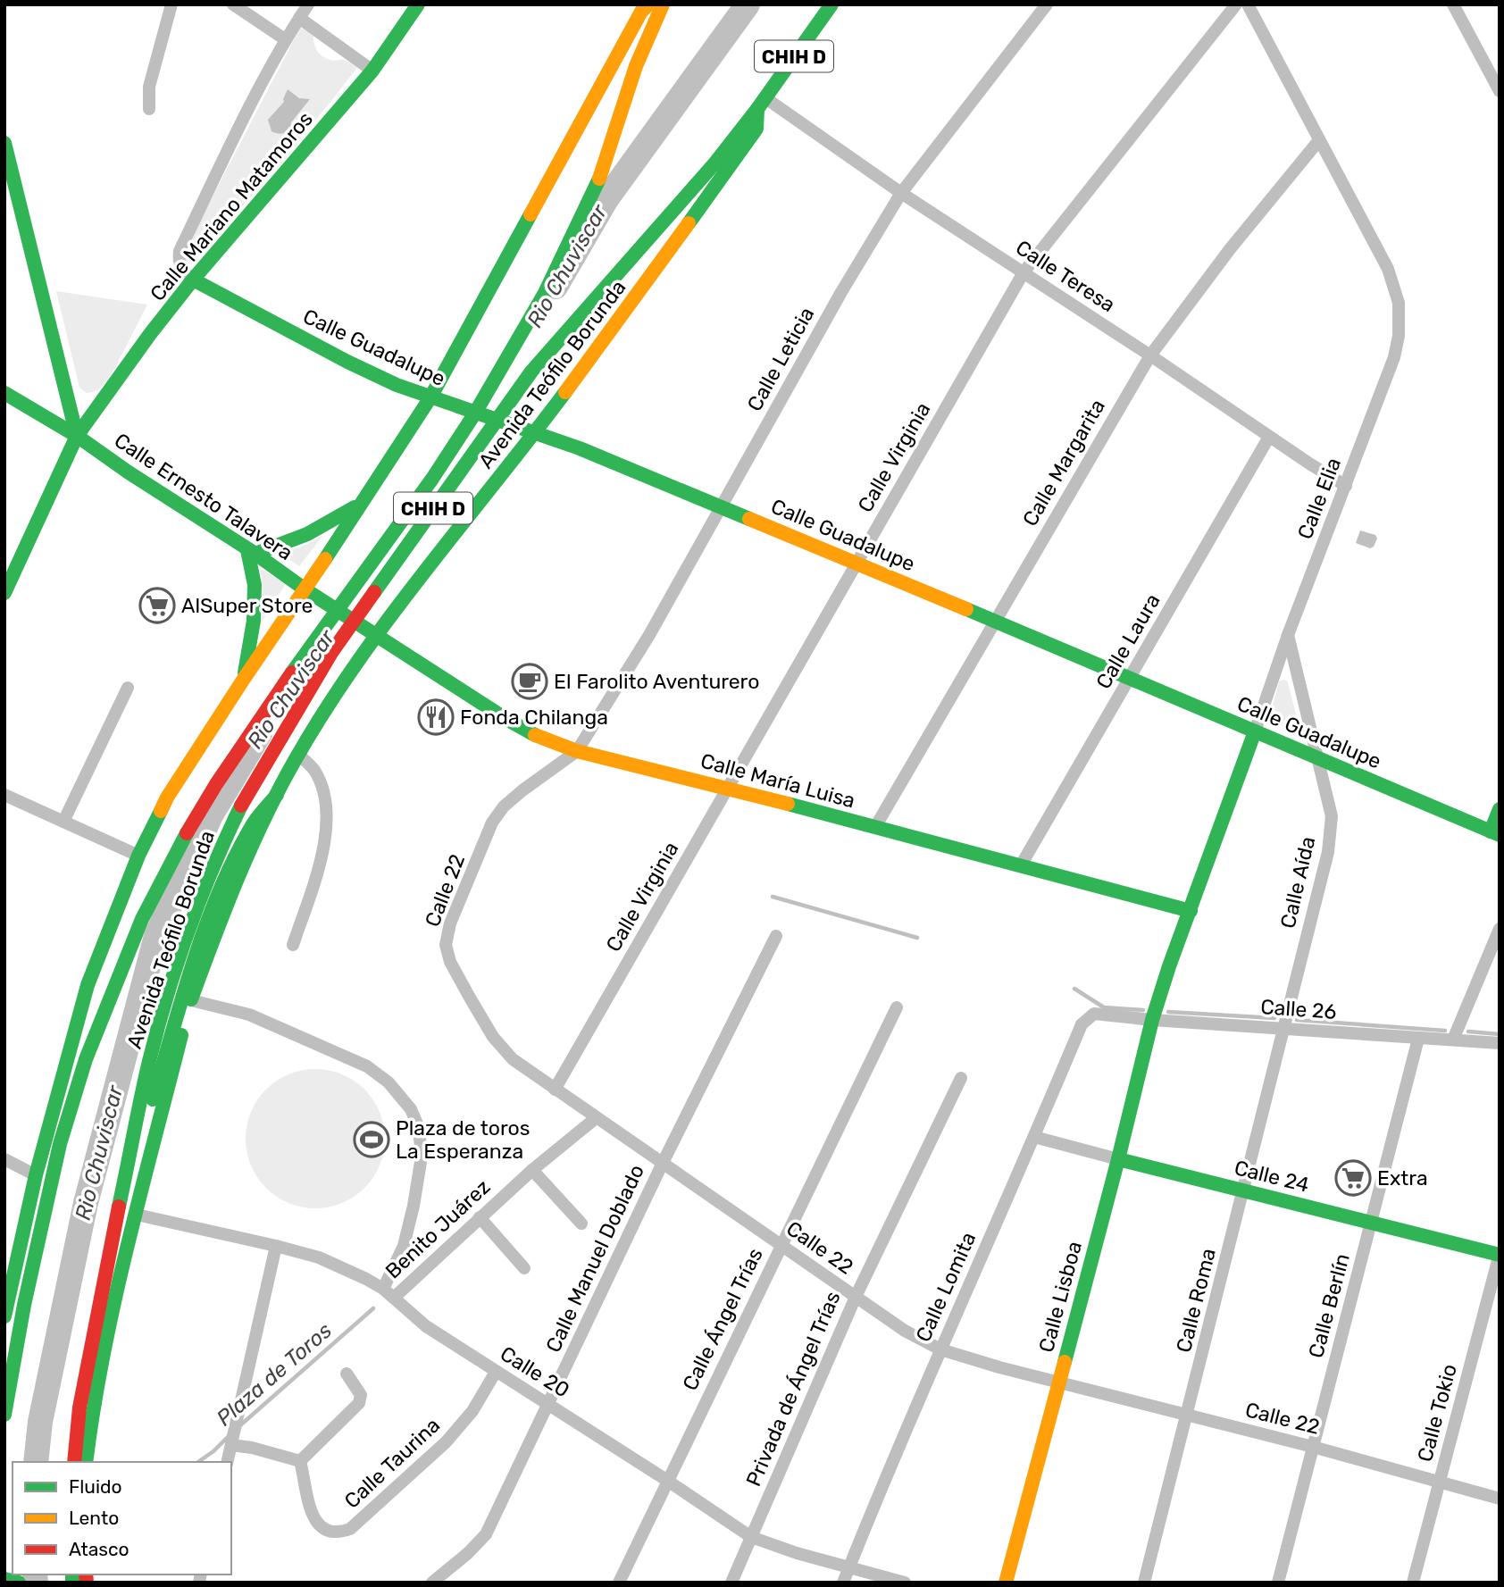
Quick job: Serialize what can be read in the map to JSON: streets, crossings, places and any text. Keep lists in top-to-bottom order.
{
  "streets": {
    "main road": [
      "CHIH D",
      "Calle Mariano Matamoros",
      "Calle Guadalupe",
      "Avenida Teófilo Borunda",
      "Calle Ernesto Talavera",
      "Calle Elia",
      "Calle María Luisa",
      "Calle 24",
      "Calle Lisboa"
    ],
    "street": [
      "Calle Teresa",
      "Calle Leticia",
      "Calle Virginia",
      "Calle Margarita",
      "Calle Laura",
      "Calle Aída",
      "Calle 22",
      "Calle 26",
      "Benito Juárez",
      "Calle Manuel Doblado",
      "Calle Lomita",
      "Calle Roma",
      "Calle Berlín",
      "Calle Ángel Trías",
      "Calle 20",
      "Privada de Ángel Trías",
      "Calle Tokio",
      "Calle Taurina"
    ]
  },
  "crossings": [
    ["Calle Mariano Matamoros", "Calle Guadalupe"],
    ["Calle Mariano Matamoros", "Calle Ernesto Talavera"],
    ["Calle Teresa", "Calle Leticia"],
    ["Calle Teresa", "Avenida Teófilo Borunda"],
    ["Calle Teresa", "Calle Virginia"],
    ["Calle Teresa", "Calle Margarita"],
    ["Calle Teresa", "Calle Elia"],
    ["Calle Teresa", "Calle Laura"],
    ["Calle Guadalupe", "Calle Leticia"],
    ["Calle Guadalupe", "Avenida Teófilo Borunda"],
    ["Calle Guadalupe", "Calle Virginia"],
    ["Calle Guadalupe", "Calle Margarita"],
    ["Calle Guadalupe", "Calle Elia"],
    ["Calle Guadalupe", "Calle Laura"],
    ["Calle Guadalupe", "Calle Aída"],
    ["Calle Leticia", "Calle María Luisa"],
    ["Calle Leticia", "Calle 22"],
    ["Avenida Teófilo Borunda", "Calle Ernesto Talavera"],
    ["Avenida Teófilo Borunda", "Calle María Luisa"],
    ["Avenida Teófilo Borunda", "Calle 20"],
    ["Calle Virginia", "Calle María Luisa"],
    ["Calle Virginia", "Calle 22"],
    ["Calle Margarita", "Calle Elia"],
    ["Calle Margarita", "Calle María Luisa"],
    ["Calle Ernesto Talavera", "Calle María Luisa"],
    ["Calle Elia", "Calle María Luisa"],
    ["Calle Elia", "Calle Aída"],
    ["Calle Elia", "Calle 26"],
    ["Calle Elia", "Calle Lisboa"],
    ["Calle Laura", "Calle María Luisa"],
    ["Calle María Luisa", "Calle 22"],
    ["Calle Aída", "Calle 26"],
    ["Calle Aída", "Calle Roma"],
    ["Calle 22", "Benito Juárez"],
    ["Calle 22", "Calle Manuel Doblado"],
    ["Calle 22", "Calle Lomita"],
    ["Calle 22", "Calle Lisboa"],
    ["Calle 22", "Calle Roma"],
    ["Calle 22", "Calle Berlín"],
    ["Calle 22", "Calle Ángel Trías"],
    ["Calle 22", "Privada de Ángel Trías"],
    ["Calle 22", "Calle Tokio"],
    ["Calle 26", "Calle Lomita"],
    ["Calle 26", "Calle Lisboa"],
    ["Calle 26", "Calle Roma"],
    ["Calle 26", "Calle Berlín"],
    ["Calle 24", "Calle Lomita"],
    ["Calle 24", "Calle Lisboa"],
    ["Calle 24", "Calle Roma"],
    ["Calle 24", "Calle Berlín"],
    ["Calle 24", "Calle Tokio"],
    ["Benito Juárez", "Calle 20"],
    ["Calle Manuel Doblado", "Calle 20"],
    ["Calle Lomita", "Calle 20"],
    ["Calle Ángel Trías", "Calle 20"],
    ["Calle 20", "Privada de Ángel Trías"],
    ["Calle 20", "Calle Taurina"]
  ],
  "water": ["Rio Chuviscar", "Plaza de Toros"],
  "places": {
    "supermarket": ["AlSuper Store", "Extra"],
    "cafe": ["El Farolito Aventurero"],
    "restaurant": ["Fonda Chilanga"],
    "sports": ["Plaza de toros La Esperanza"]
  },
  "legend": ["Fluido", "Lento", "Atasco"]
}
